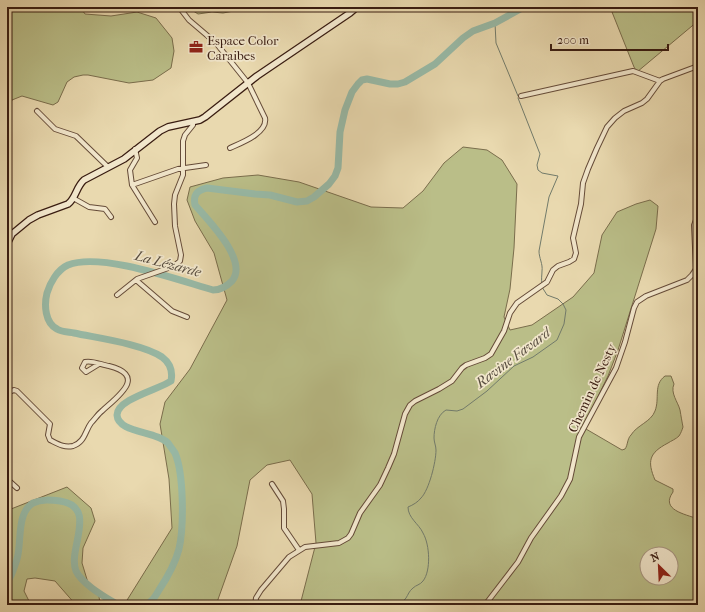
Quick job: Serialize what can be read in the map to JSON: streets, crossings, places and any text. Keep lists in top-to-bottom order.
{
  "streets": {
    "street": ["Chemin de Nesty"]
  },
  "water": ["La Lézarde", "Ravine Favard"],
  "places": {
    "office": ["Espace Color Caraibes"]
  },
  "scale_bar": "200 m",
  "north": "top left"
}
